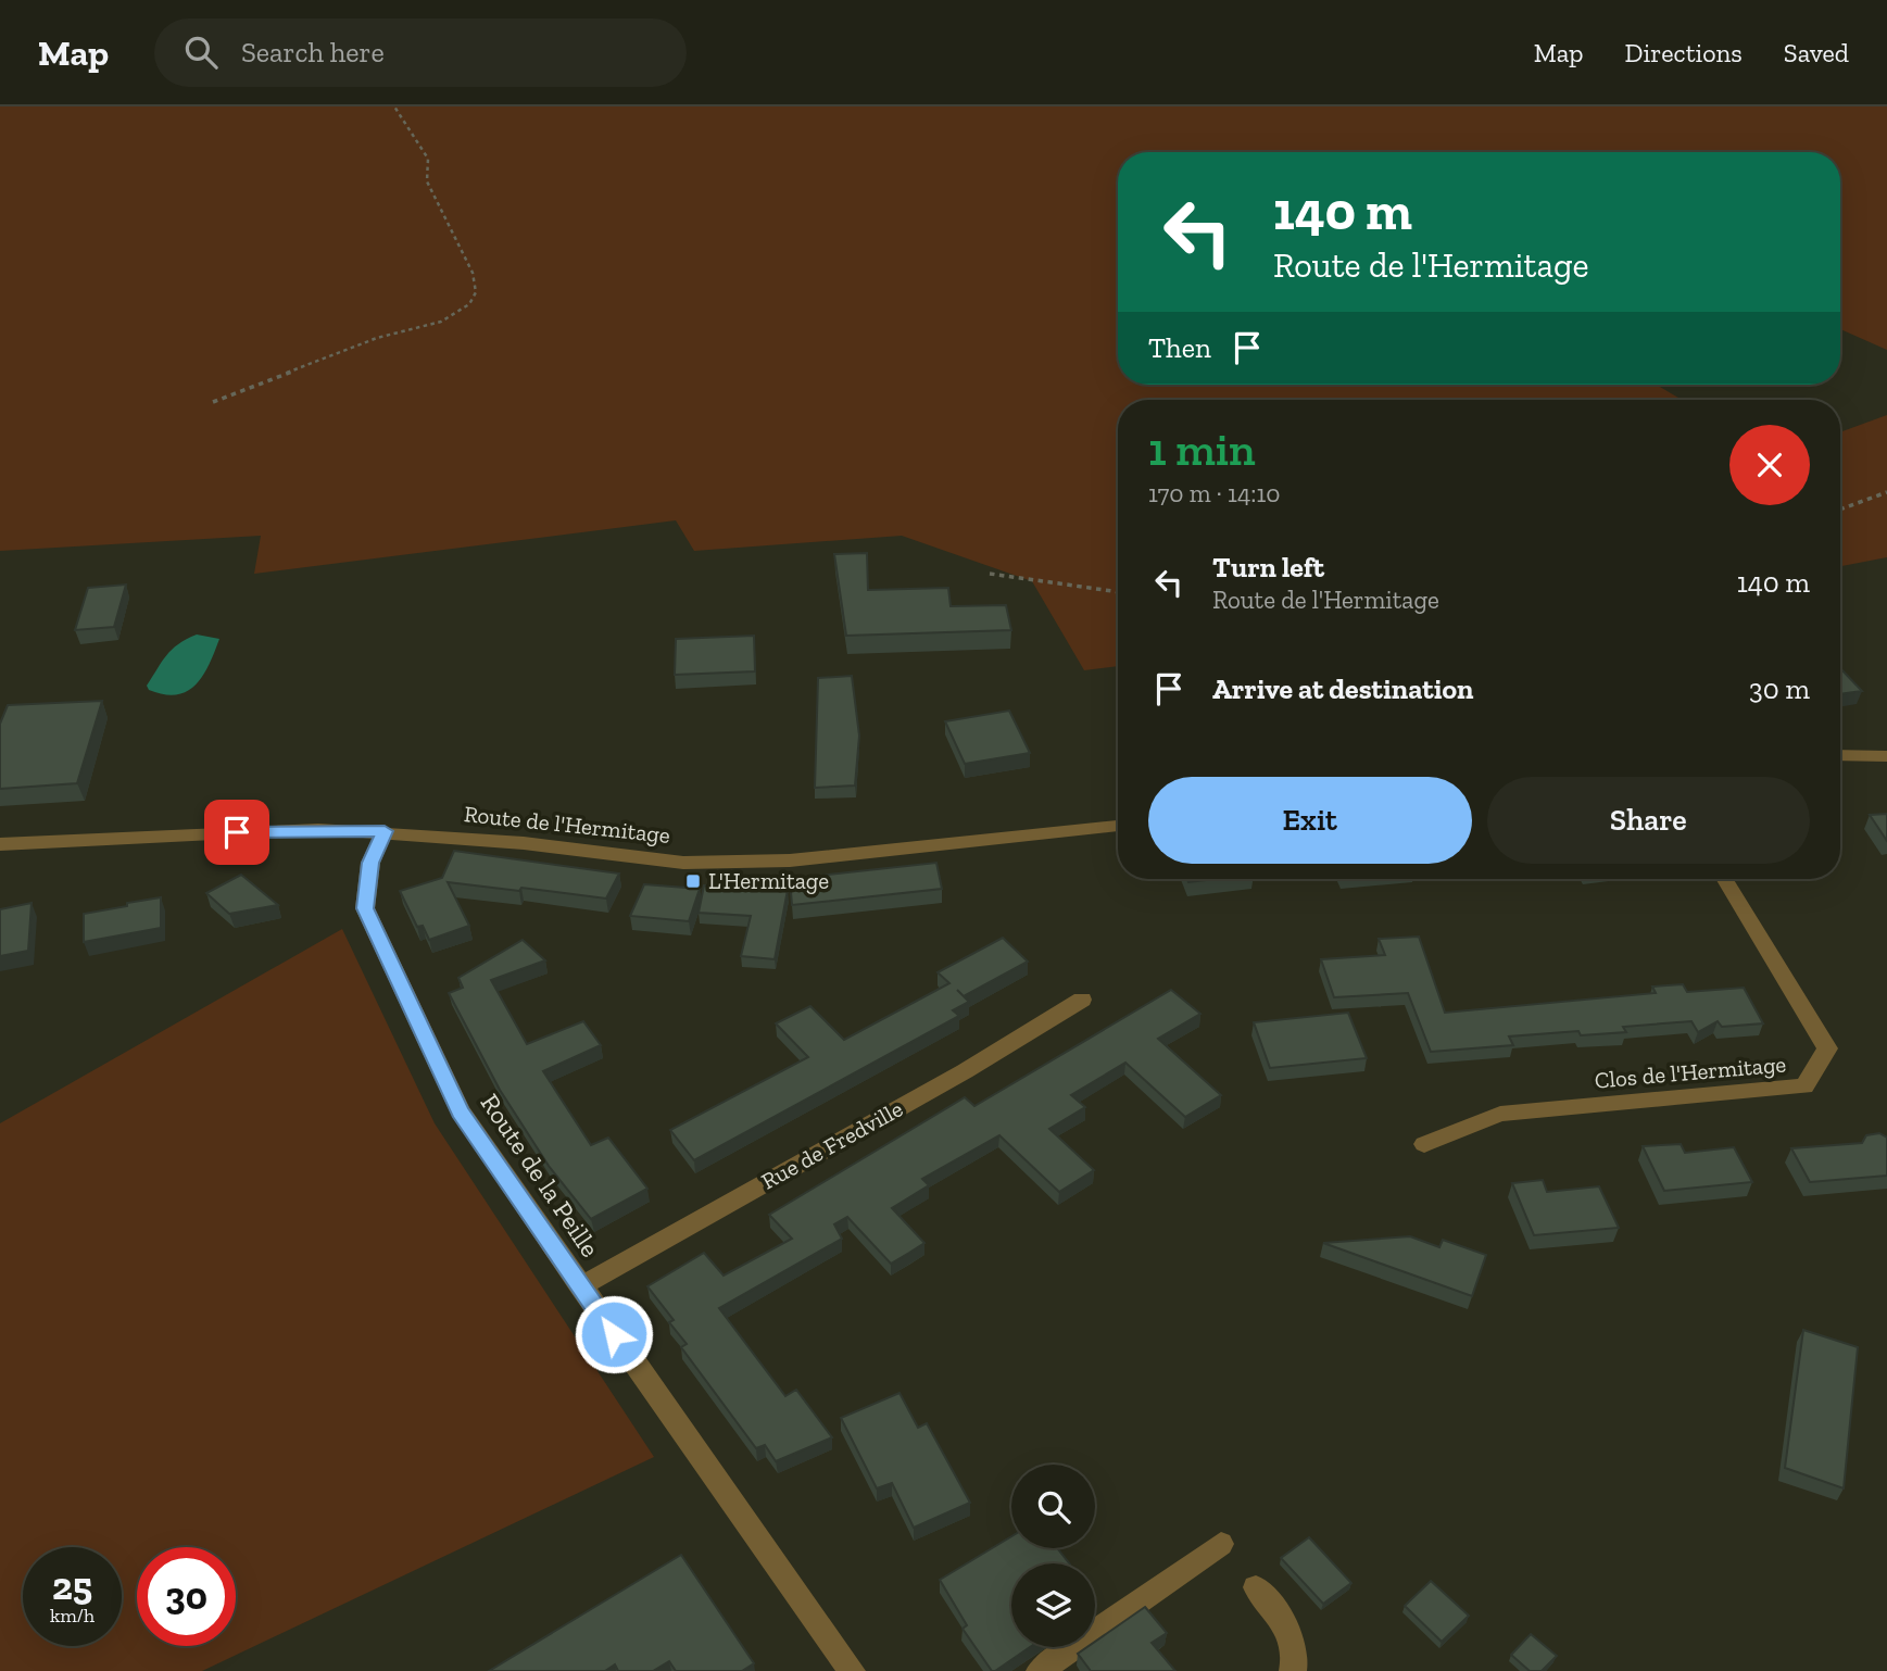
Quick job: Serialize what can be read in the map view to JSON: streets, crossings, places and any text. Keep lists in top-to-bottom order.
{
  "streets": {
    "street": [
      "Route de l'Hermitage",
      "Clos de l'Hermitage",
      "Rue de Fredville",
      "Route de la Peille"
    ]
  },
  "crossings": [
    ["Route de l'Hermitage", "Route de la Peille"],
    ["Rue de Fredville", "Route de la Peille"]
  ],
  "places": {
    "transit": ["L'Hermitage"]
  },
  "page": {
    "header": "Map",
    "search": "Search here",
    "nav": ["Map", "Directions", "Saved"],
    "turn": ["140 m", "Route de l'Hermitage"],
    "then": "Then",
    "heading": ["1 min", "170 m · 14:10"],
    "list": [
      {
        "name": "Turn left",
        "note": "Route de l'Hermitage",
        "value": "140 m"
      },
      {
        "name": "Arrive at destination",
        "value": "30 m"
      }
    ],
    "buttons": ["Exit", "Share"],
    "speed": "25 km/h",
    "limit": "30"
  }
}
